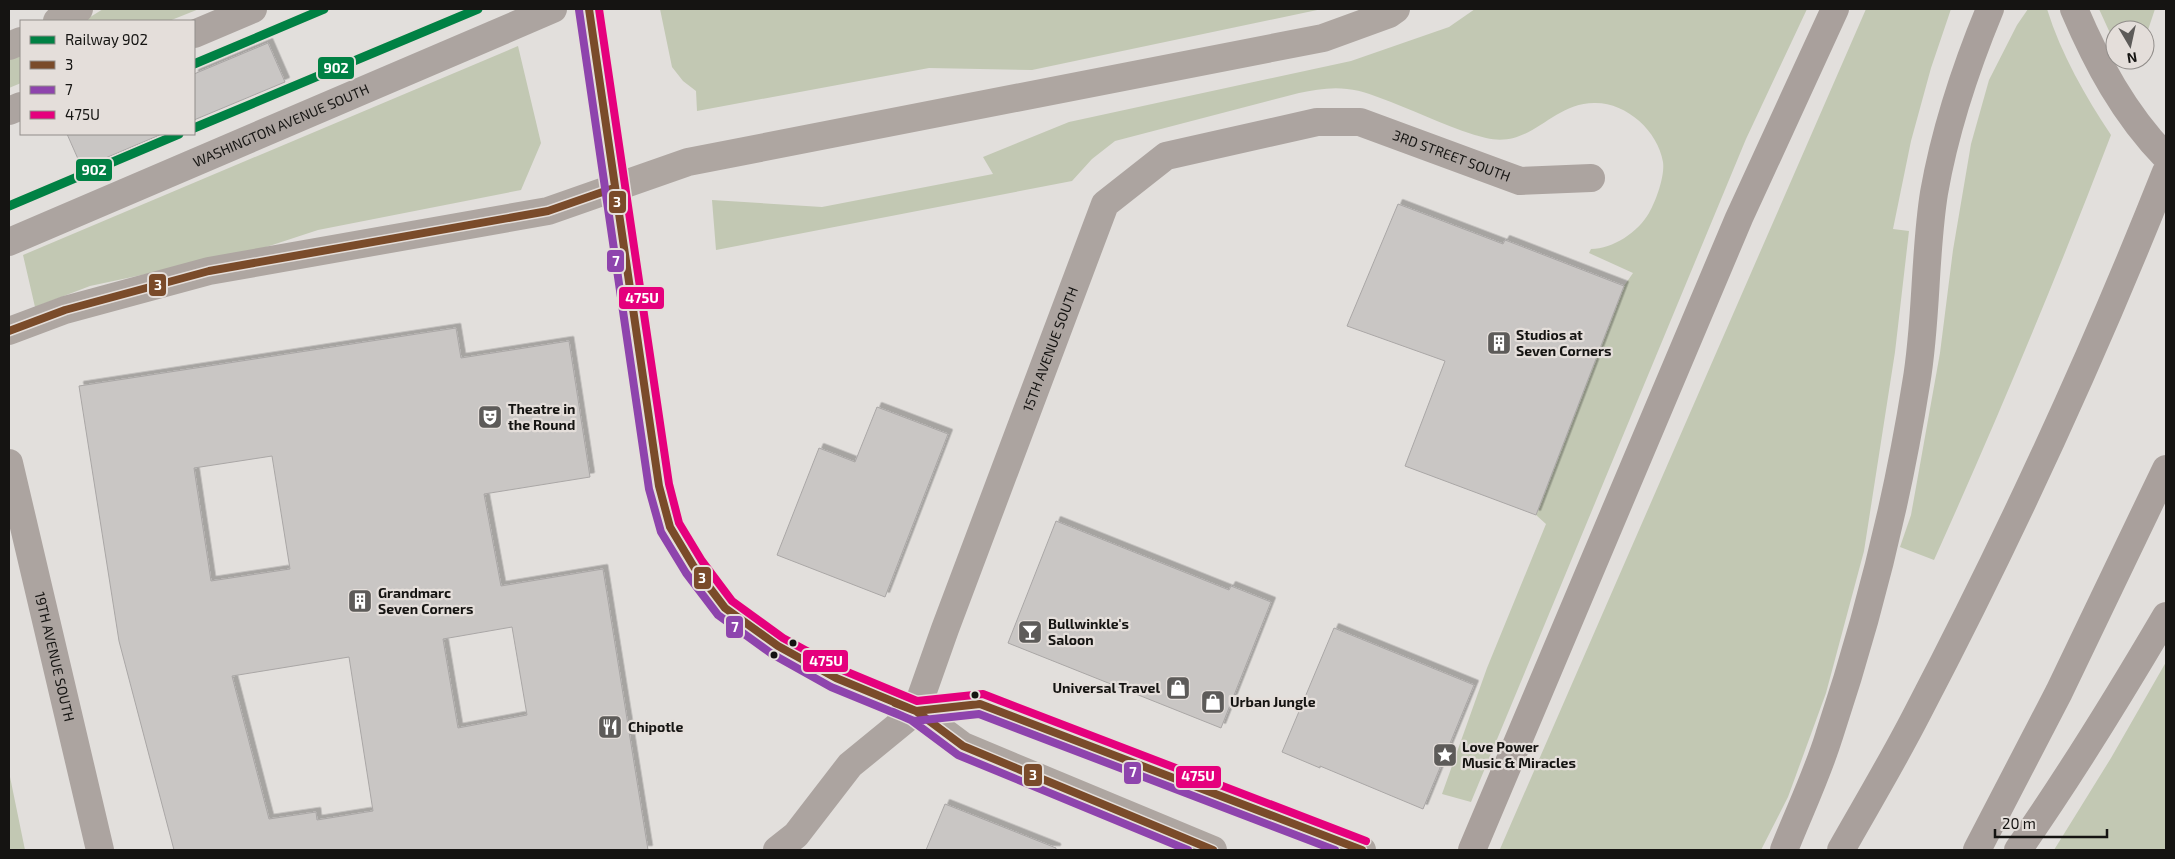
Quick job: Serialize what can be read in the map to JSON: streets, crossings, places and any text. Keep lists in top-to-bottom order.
{
  "streets": {
    "street": [
      "WASHINGTON AVENUE SOUTH",
      "3RD STREET SOUTH",
      "15TH AVENUE SOUTH",
      "19TH AVENUE SOUTH"
    ]
  },
  "crossings": [
    ["3RD STREET SOUTH", "15TH AVENUE SOUTH"]
  ],
  "places": {
    "building": ["Studios at Seven Corners", "Grandmarc Seven Corners"],
    "theatre": ["Theatre in the Round"],
    "bar": ["Bullwinkle's Saloon"],
    "shop": ["Universal Travel", "Urban Jungle"],
    "restaurant": ["Chipotle"],
    "place": ["Love Power Music & Miracles"]
  },
  "lines": [
    "rail line 902",
    "transit line 3",
    "transit line 475U",
    "transit line 7"
  ],
  "legend": [
    "Railway 902",
    "3",
    "7",
    "475U"
  ],
  "scale_bar": "20 m",
  "north": "bottom"
}
